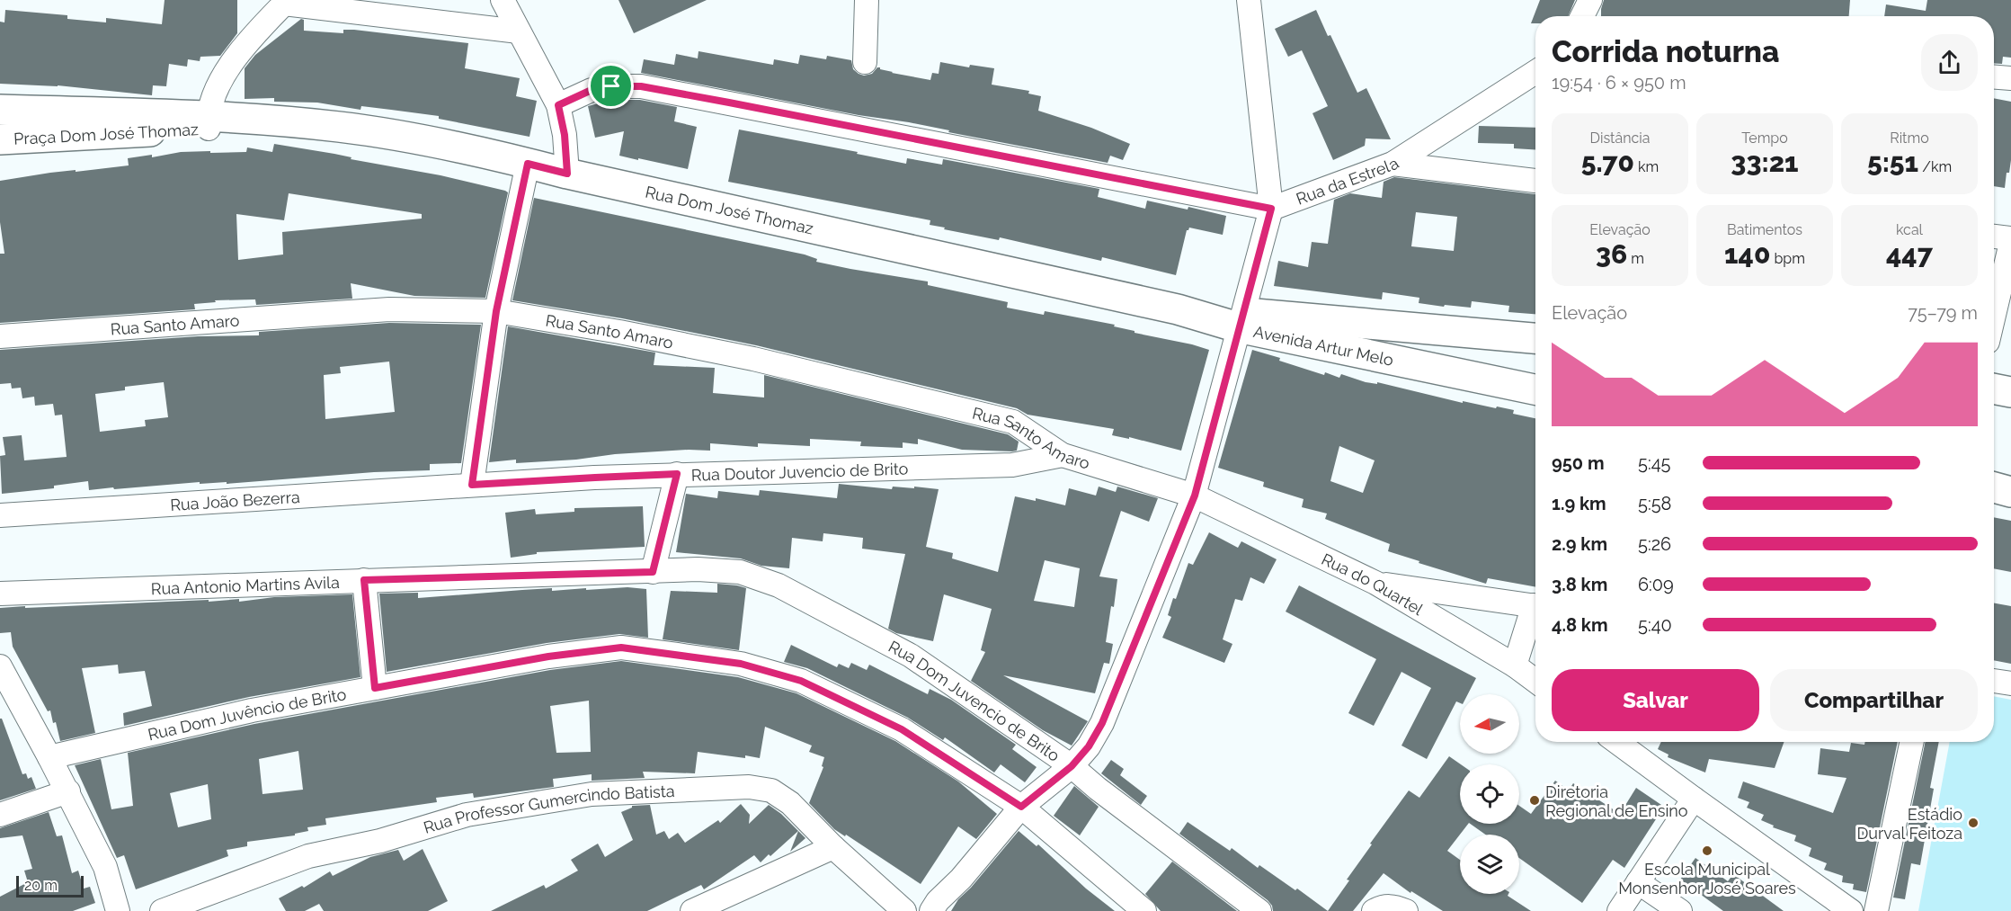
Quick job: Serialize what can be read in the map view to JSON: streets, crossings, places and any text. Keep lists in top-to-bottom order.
{
  "streets": {
    "main road": ["Praça Dom José Thomaz", "Rua Dom José Thomaz", "Avenida Artur Melo"],
    "street": [
      "Rua da Estrela",
      "Rua Santo Amaro",
      "Rua Doutor Juvencio de Brito",
      "Rua João Bezerra",
      "Rua Antonio Martins Avila",
      "Rua do Quartel",
      "Rua Dom Juvencio de Brito",
      "Rua Dom Juvêncio de Brito",
      "Rua Professor Gumercindo Batista"
    ]
  },
  "crossings": [
    ["Praça Dom José Thomaz", "Rua Dom José Thomaz"],
    ["Rua Dom José Thomaz", "Avenida Artur Melo"],
    ["Rua Santo Amaro", "Rua Doutor Juvencio de Brito"],
    ["Rua Santo Amaro", "Rua do Quartel"],
    ["Rua Doutor Juvencio de Brito", "Rua João Bezerra"],
    ["Rua Antonio Martins Avila", "Rua Dom Juvencio de Brito"]
  ],
  "places": ["Diretoria Regional de Ensino", "Estádio Durval Feitoza", "Escola Municipal Monsenhor José Soares"],
  "scale_bar": "20 m",
  "north": "left",
  "page": {
    "heading": ["Corrida noturna", "19:54 · 6 × 950 m"],
    "stats": [
      ["Distância", "5.70 km"],
      ["Tempo", "33:21"],
      ["Ritmo", "5:51 /km"],
      ["Elevação", "36 m"],
      ["Batimentos", "140 bpm"],
      ["kcal", "447"]
    ],
    "chart": ["Elevação", "75–79 m"],
    "list": [
      {
        "name": "950 m",
        "note": "5:45"
      },
      {
        "name": "1.9 km",
        "note": "5:58"
      },
      {
        "name": "2.9 km",
        "note": "5:26"
      },
      {
        "name": "3.8 km",
        "note": "6:09"
      },
      {
        "name": "4.8 km",
        "note": "5:40"
      }
    ],
    "buttons": ["Salvar", "Compartilhar"],
    "scale": "20 m"
  }
}
